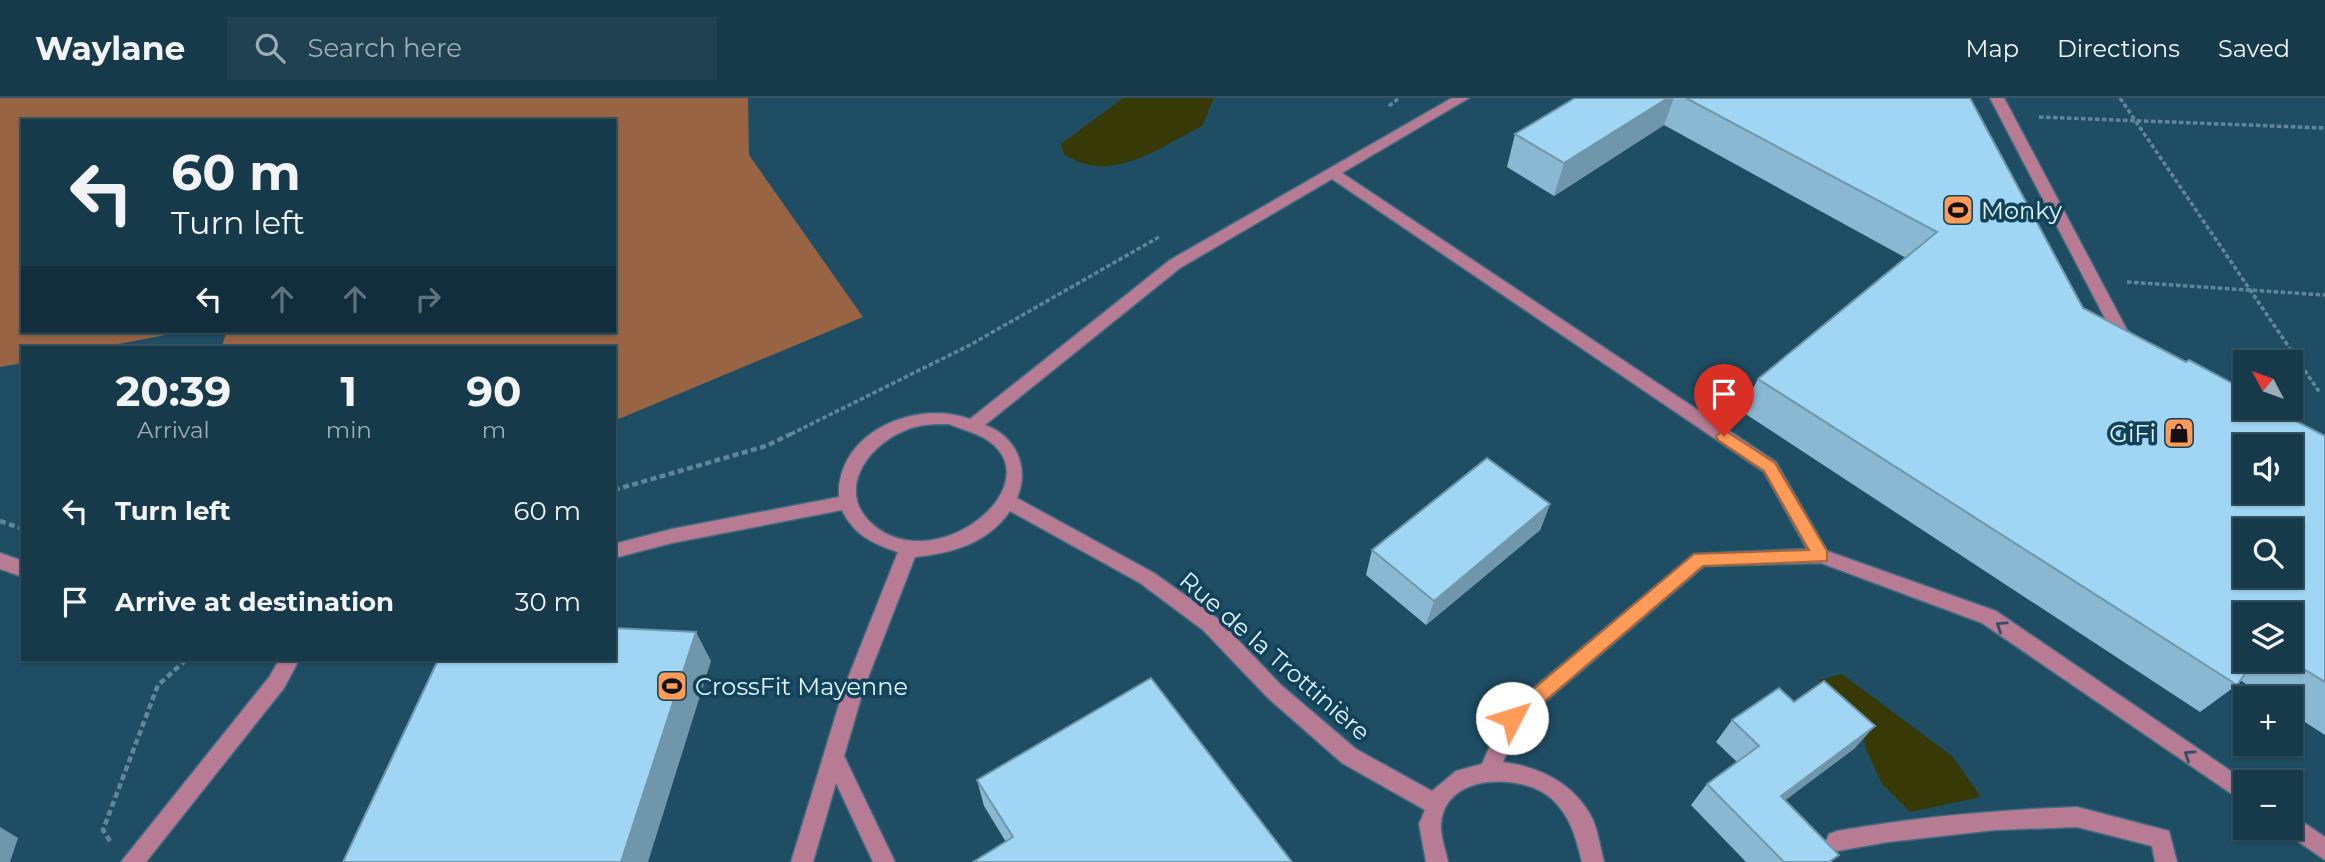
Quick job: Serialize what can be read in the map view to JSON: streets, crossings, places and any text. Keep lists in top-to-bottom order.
{
  "streets": {
    "street": ["Rue de la Trottinière"]
  },
  "places": {
    "sports": ["Monky", "CrossFit Mayenne"],
    "shop": ["GiFi"]
  },
  "north": "top left",
  "page": {
    "header": "Waylane",
    "search": "Search here",
    "nav": ["Map", "Directions", "Saved"],
    "turn": ["60 m", "Turn left"],
    "eta": [
      "20:39",
      "Arrival",
      "1",
      "min",
      "90",
      "m"
    ],
    "map_buttons": ["+", "−"],
    "list": [
      {
        "name": "Turn left",
        "value": "60 m"
      },
      {
        "name": "Arrive at destination",
        "value": "30 m"
      }
    ]
  }
}
